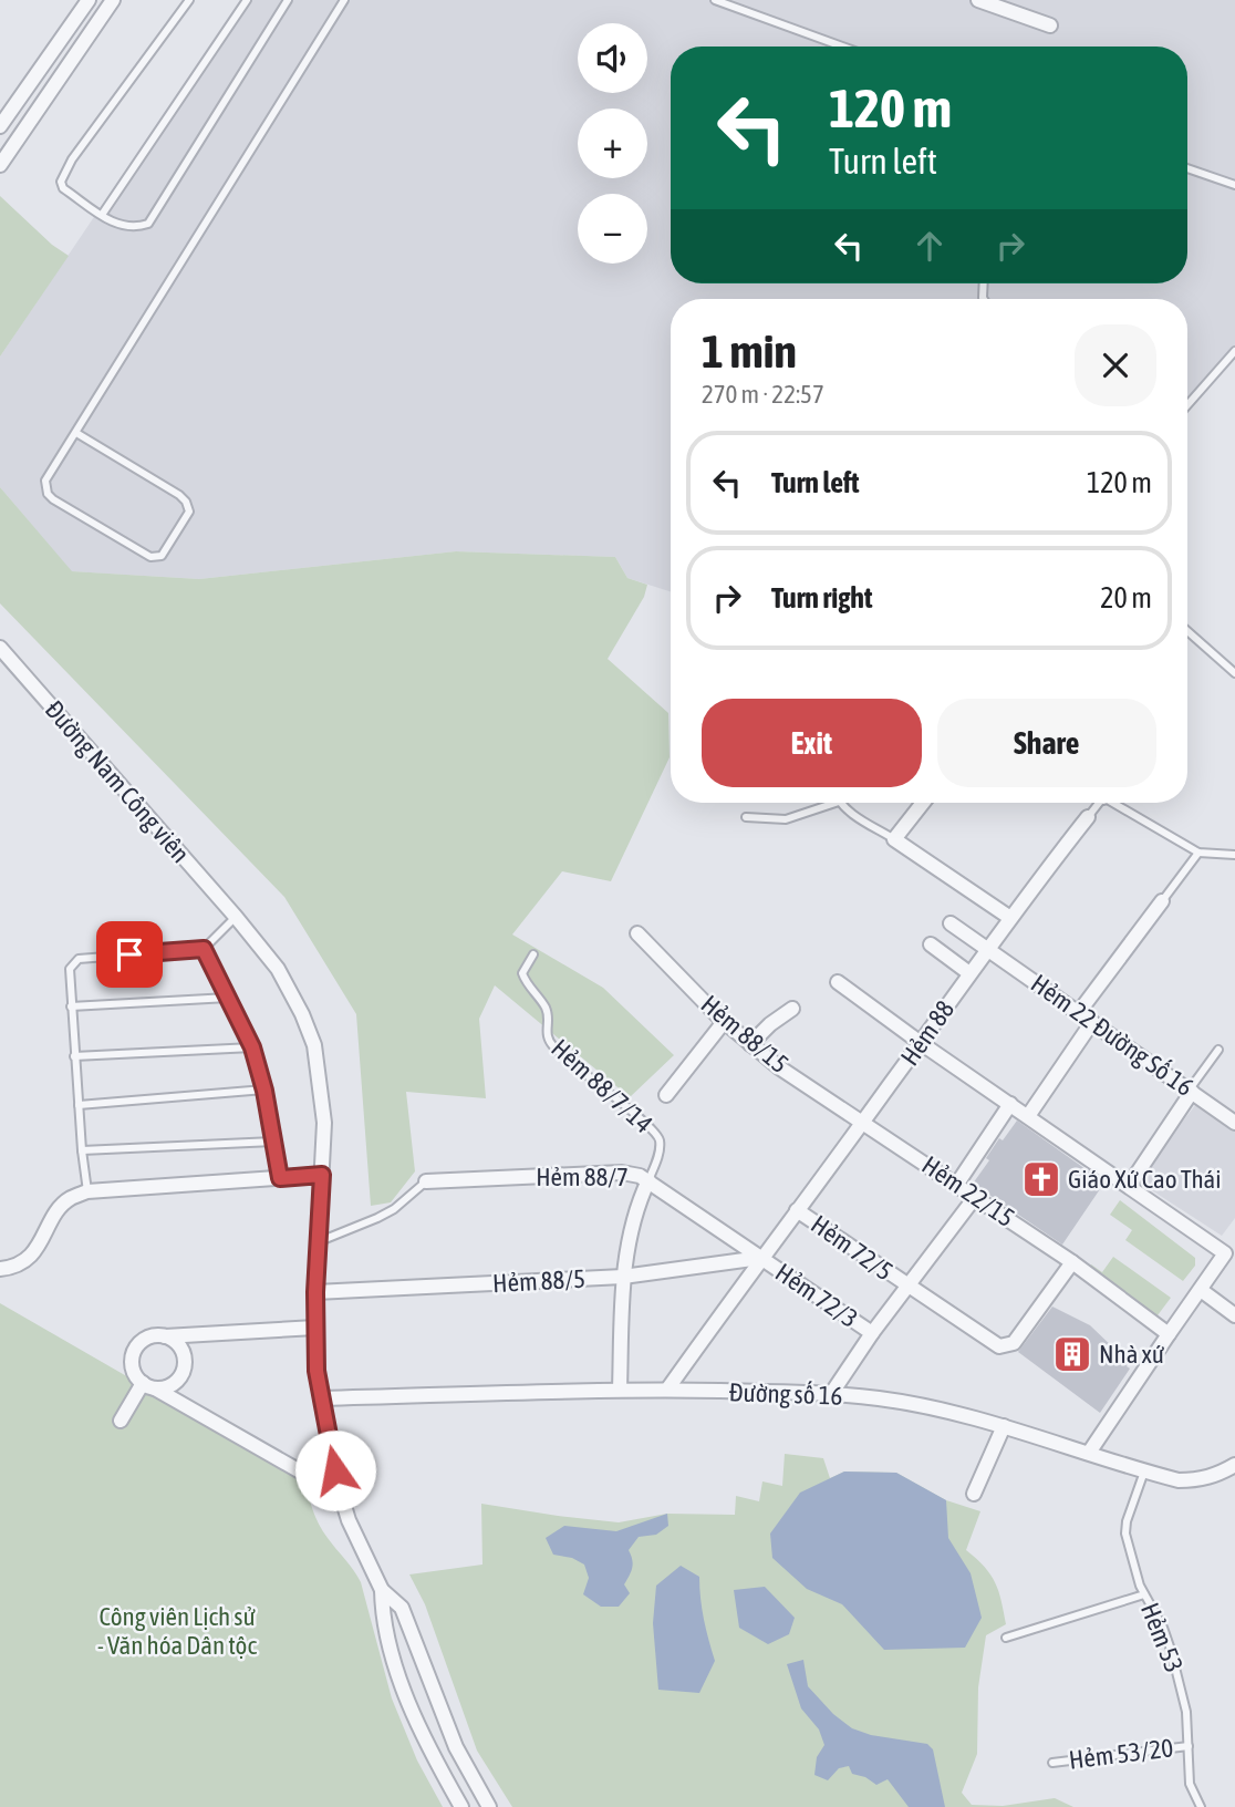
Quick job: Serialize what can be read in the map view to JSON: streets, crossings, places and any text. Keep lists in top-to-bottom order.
{
  "streets": {
    "street": [
      "Đường Nam Công viên",
      "Hẻm 88",
      "Hẻm 88/15",
      "Hẻm 22 Đường Số 16",
      "Hẻm 88/7",
      "Hẻm 22/15",
      "Hẻm 72/5",
      "Hẻm 88/5",
      "Hẻm 72/3",
      "Đường số 16"
    ],
    "lane": ["Hẻm 88/7/14", "Hẻm 53", "Hẻm 53/20"]
  },
  "crossings": [
    ["Đường Nam Công viên", "Hẻm 88/5"],
    ["Đường Nam Công viên", "Đường số 16"],
    ["Hẻm 88", "Hẻm 88/15"],
    ["Hẻm 88", "Hẻm 22 Đường Số 16"],
    ["Hẻm 88", "Hẻm 88/7"],
    ["Hẻm 88", "Hẻm 22/15"],
    ["Hẻm 88", "Hẻm 72/5"],
    ["Hẻm 88", "Hẻm 88/5"],
    ["Hẻm 88", "Hẻm 72/3"],
    ["Hẻm 88", "Đường số 16"],
    ["Hẻm 88/15", "Hẻm 22/15"],
    ["Hẻm 88/7/14", "Hẻm 88/7"],
    ["Hẻm 88/7", "Hẻm 88/5"],
    ["Hẻm 88/7", "Hẻm 72/3"],
    ["Hẻm 22/15", "Hẻm 72/5"],
    ["Hẻm 88/5", "Hẻm 72/3"],
    ["Đường số 16", "Hẻm 53"],
    ["Hẻm 53", "Hẻm 53/20"]
  ],
  "parks": ["Công viên Lịch sử - Văn hóa Dân tộc"],
  "places": {
    "church": ["Giáo Xứ Cao Thái"],
    "building": ["Nhà xứ"]
  },
  "page": {
    "map_buttons": ["+", "−"],
    "turn": ["120 m", "Turn left"],
    "heading": ["1 min", "270 m · 22:57"],
    "list": [
      {
        "name": "Turn left",
        "value": "120 m"
      },
      {
        "name": "Turn right",
        "value": "20 m"
      }
    ],
    "buttons": ["Exit", "Share"]
  }
}
